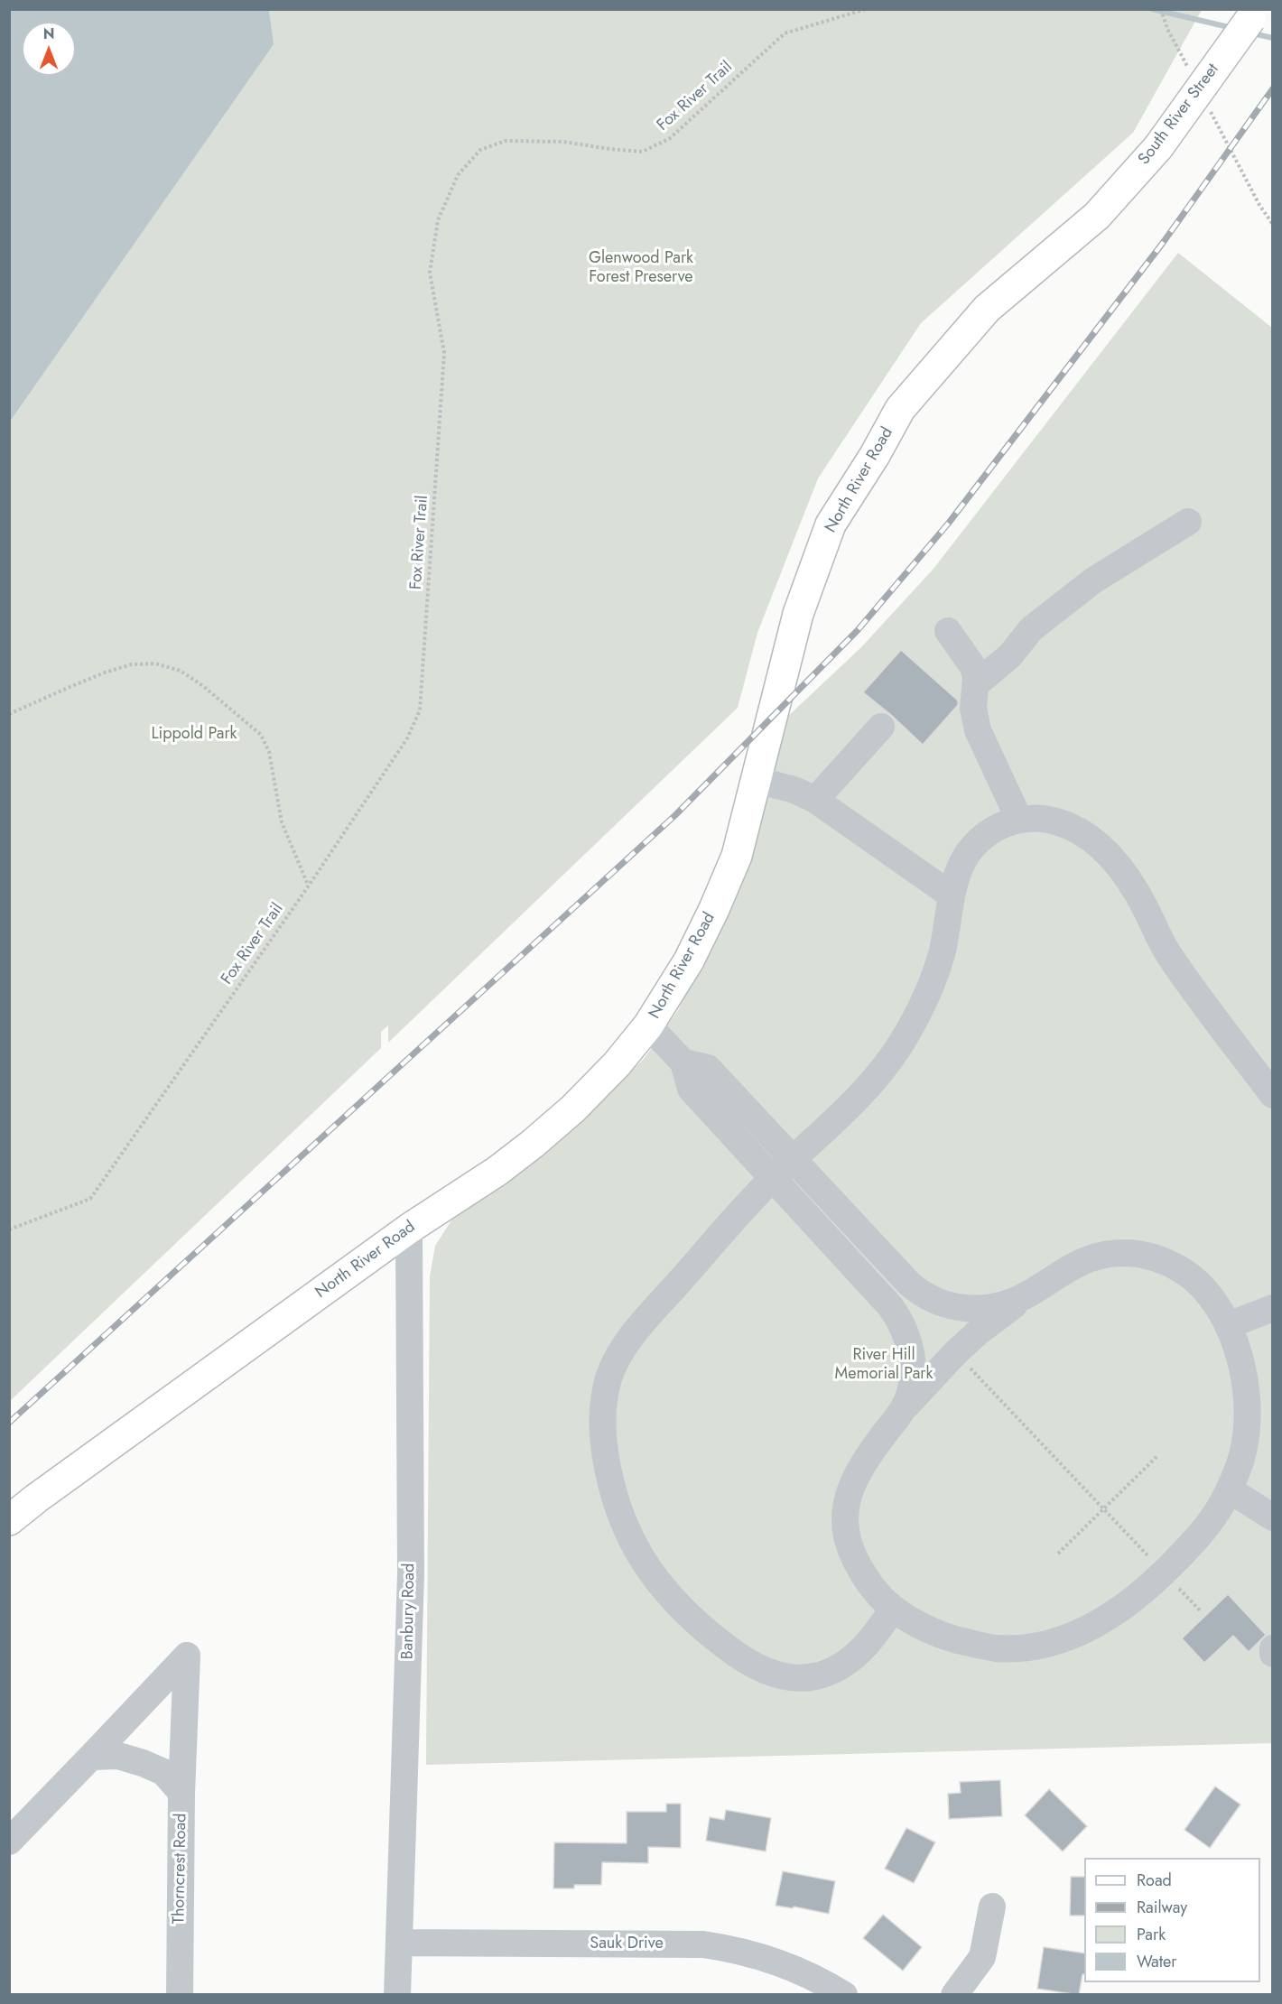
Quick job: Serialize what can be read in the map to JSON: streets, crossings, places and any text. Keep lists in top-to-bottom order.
{
  "streets": {
    "main road": ["South River Street", "North River Road"],
    "street": ["Banbury Road", "Thorncrest Road", "Sauk Drive"],
    "path": ["Fox River Trail"]
  },
  "crossings": [
    ["South River Street", "North River Road"],
    ["North River Road", "Banbury Road"],
    ["Banbury Road", "Sauk Drive"]
  ],
  "parks": ["Glenwood Park Forest Preserve", "Lippold Park", "River Hill Memorial Park"],
  "legend": [
    "Road",
    "Railway",
    "Park",
    "Water"
  ],
  "north": "top"
}
